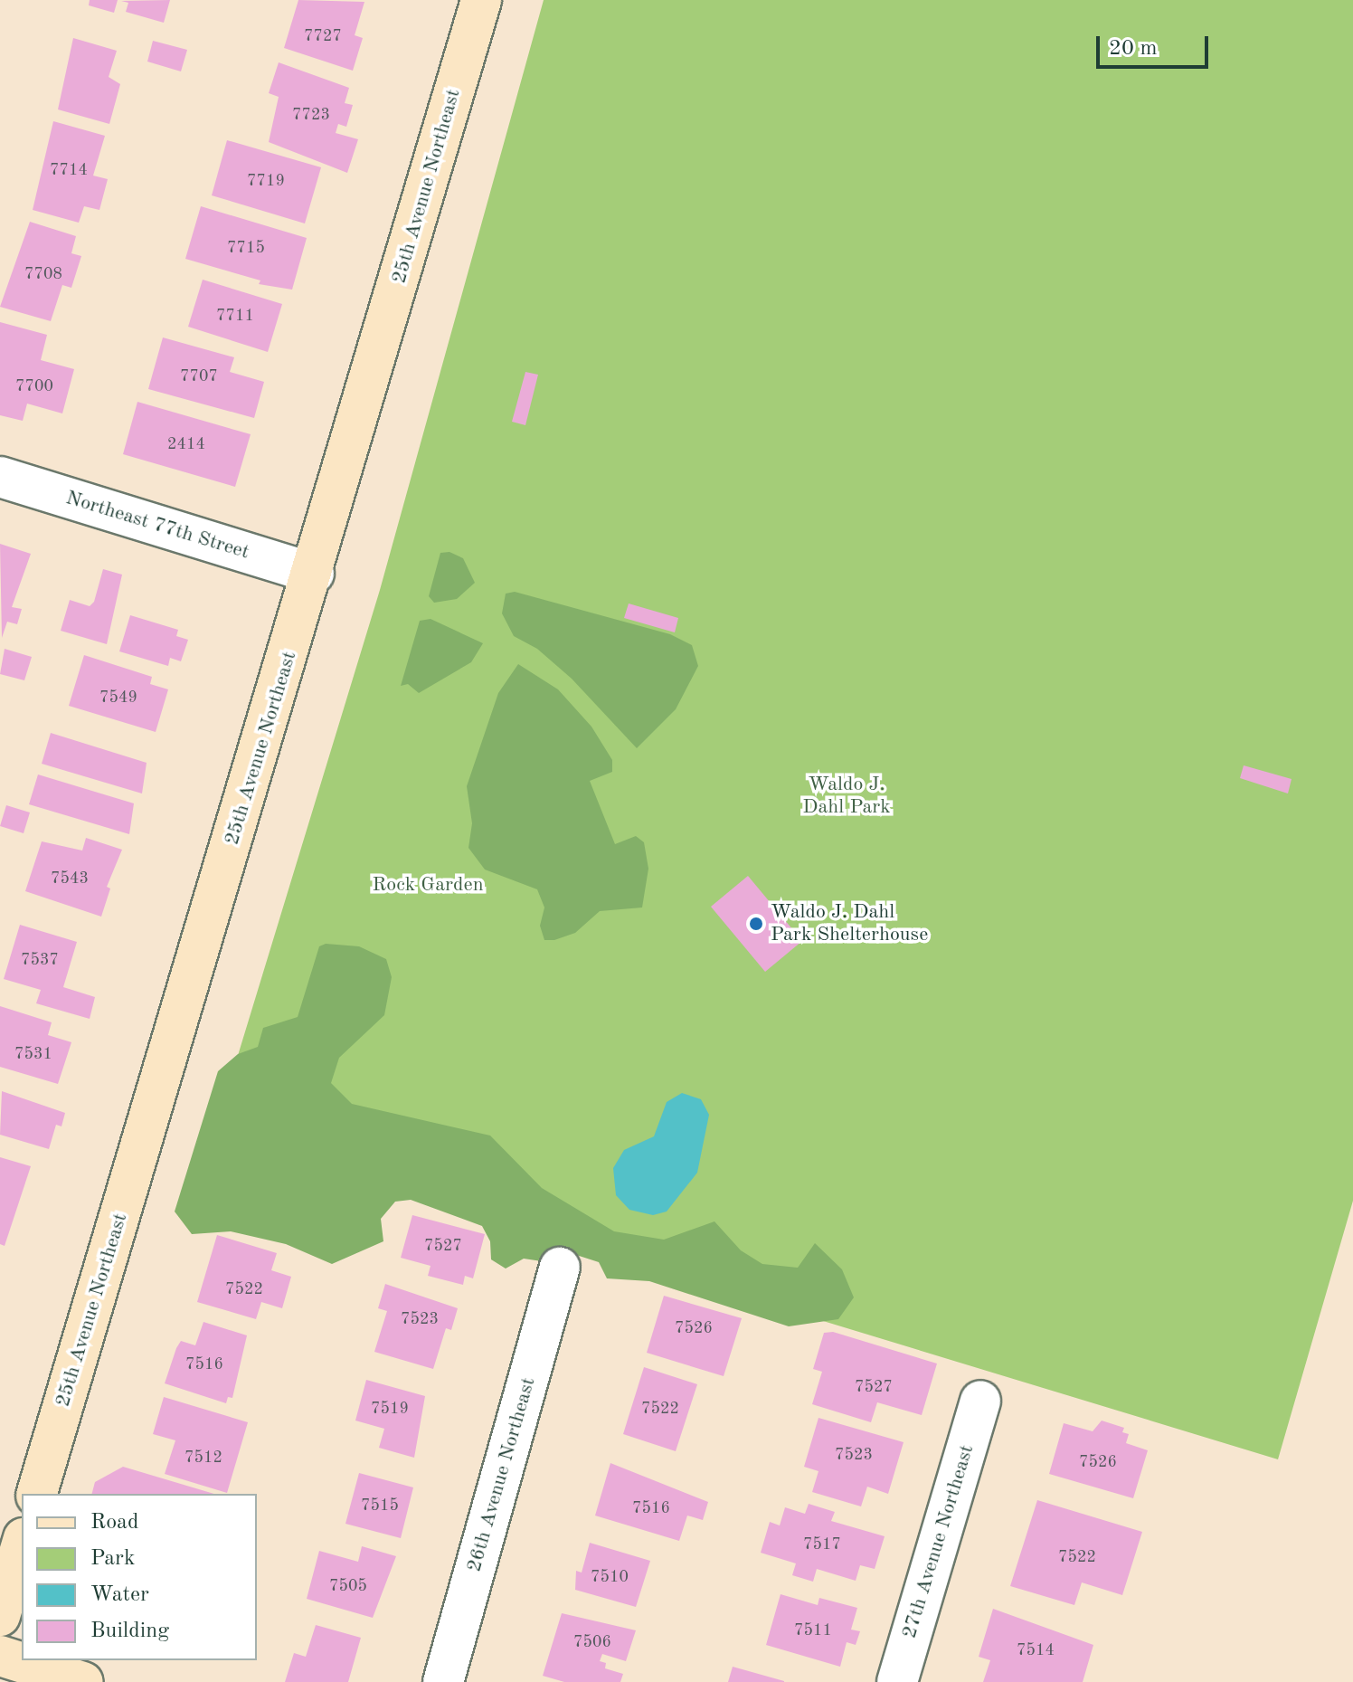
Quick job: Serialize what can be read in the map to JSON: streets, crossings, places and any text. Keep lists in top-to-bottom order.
{
  "streets": {
    "main road": ["25th Avenue Northeast"],
    "street": ["Northeast 77th Street", "26th Avenue Northeast", "27th Avenue Northeast"]
  },
  "crossings": [
    ["25th Avenue Northeast", "Northeast 77th Street"]
  ],
  "parks": ["Waldo J. Dahl Park", "Rock Garden"],
  "places": ["Waldo J. Dahl Park Shelterhouse"],
  "house_numbers": [
    "7727",
    "7723",
    "7714",
    "7719",
    "7715",
    "7708",
    "7711",
    "7707",
    "7700",
    "2414",
    "7549",
    "7543",
    "7537",
    "7531",
    "7527",
    "7522",
    "7523",
    "7526",
    "7516",
    "7527",
    "7519",
    "7522",
    "7523",
    "7512",
    "7526",
    "7515",
    "7516",
    "7517",
    "7522",
    "7510",
    "7505",
    "7511",
    "7506",
    "7514"
  ],
  "legend": [
    "Road",
    "Park",
    "Water",
    "Building"
  ],
  "scale_bar": "20 m"
}
